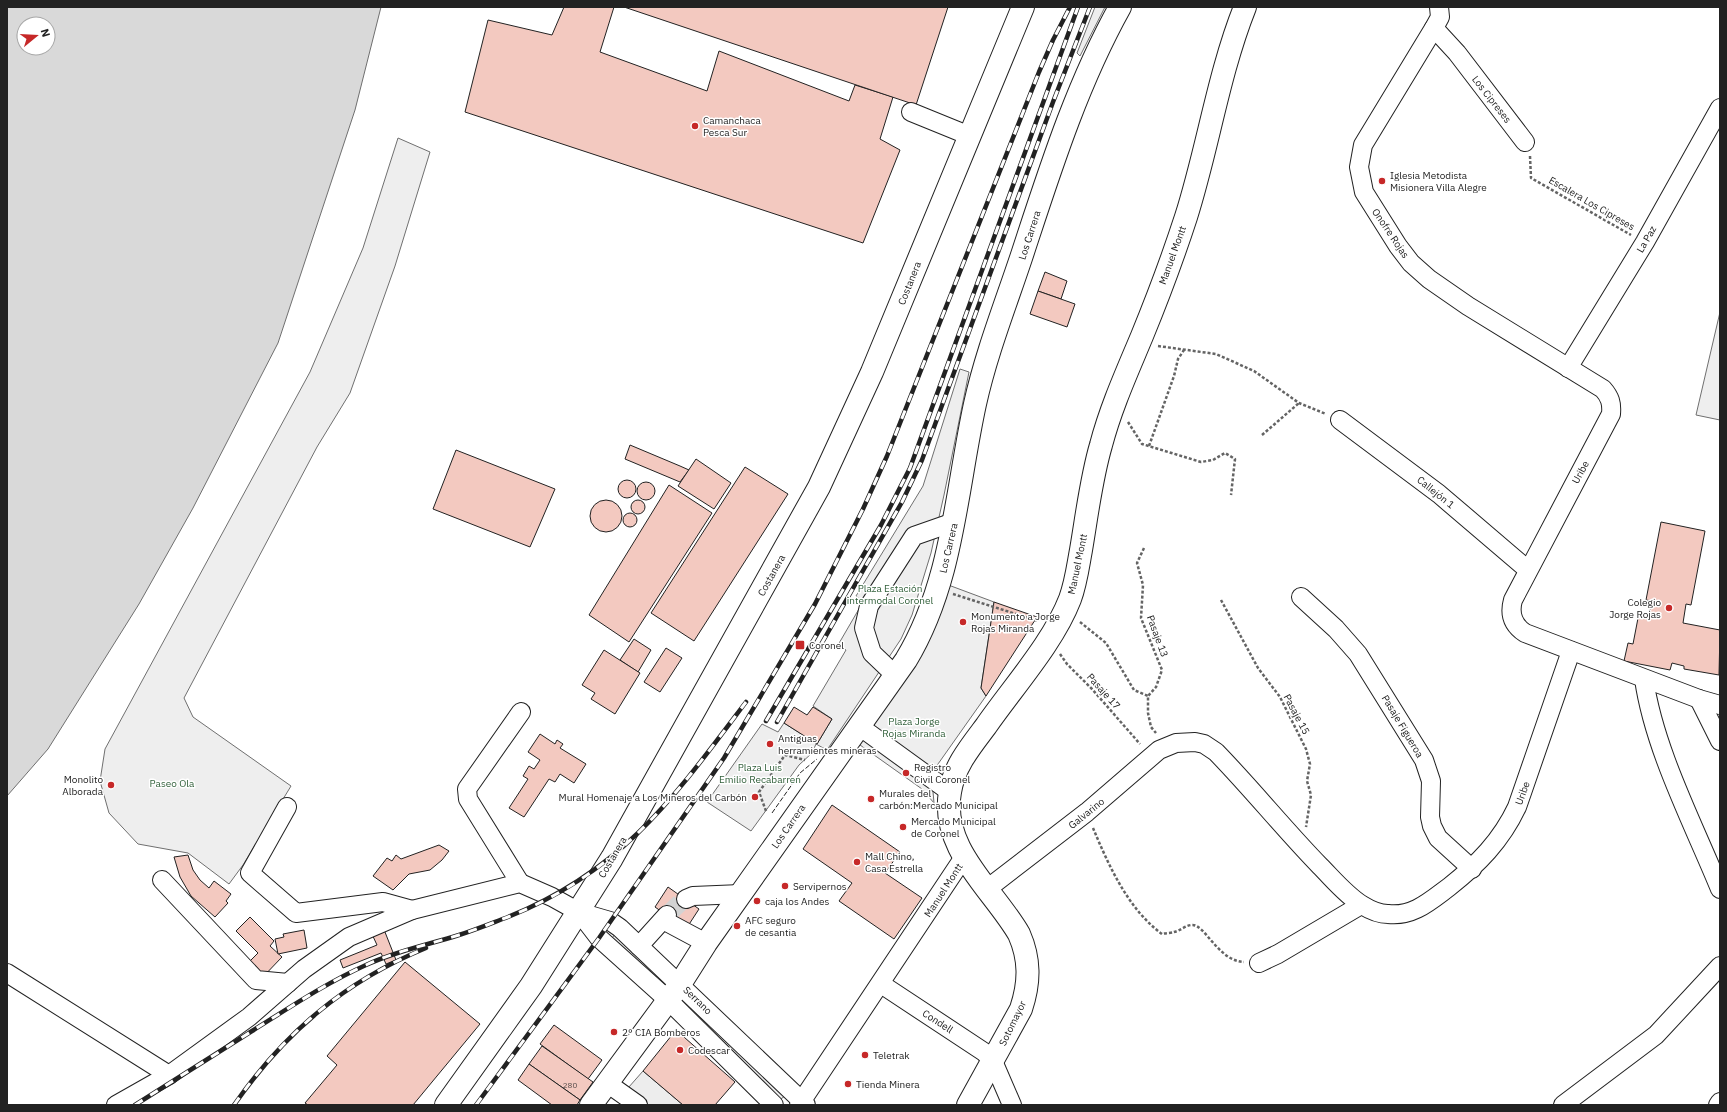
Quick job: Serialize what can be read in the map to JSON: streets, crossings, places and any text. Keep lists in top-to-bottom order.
{
  "streets": {
    "main road": [
      "Los Carrera",
      "Manuel Montt",
      "Costanera",
      "Sotomayor"
    ],
    "street": [
      "Los Cipreses",
      "Onofre Rojas",
      "La Paz",
      "Uribe",
      "Callejón 1",
      "Pasaje Figueroa",
      "Galvarino",
      "Serrano",
      "Condell"
    ],
    "path": [
      "Escalera Los Cipreses",
      "Pasaje 13",
      "Pasaje 17",
      "Pasaje 15"
    ]
  },
  "crossings": [
    ["Los Cipreses", "Escalera Los Cipreses"],
    ["Los Cipreses", "Onofre Rojas"],
    ["Escalera Los Cipreses", "La Paz"],
    ["Onofre Rojas", "La Paz"],
    ["Onofre Rojas", "Uribe"],
    ["Los Carrera", "Serrano"],
    ["Manuel Montt", "Serrano"],
    ["Manuel Montt", "Condell"],
    ["Manuel Montt", "Sotomayor"],
    ["Costanera", "Serrano"],
    ["Uribe", "Callejón 1"],
    ["Uribe", "Pasaje 15"],
    ["Uribe", "Pasaje Figueroa"],
    ["Uribe", "Galvarino"],
    ["Galvarino", "Sotomayor"],
    ["Condell", "Sotomayor"]
  ],
  "parks": [
    "Plaza Estación intermodal Coronel",
    "Plaza Jorge Rojas Miranda",
    "Plaza Luis Emilio Recabarren",
    "Paseo Ola"
  ],
  "places": {
    "other": [
      "Camanchaca Pesca Sur",
      "Iglesia Metodista Misionera Villa Alegre",
      "Colegio Jorge Rojas",
      "Monumento a Jorge Rojas Miranda",
      "Antiguas herramientes mineras",
      "Registro Civil Coronel",
      "Monolito Alborada",
      "Mural Homenaje a Los Mineros del Carbón",
      "Murales del carbón:Mercado Municipal",
      "Mercado Municipal de Coronel",
      "Mall Chino, Casa Estrella",
      "Servipernos",
      "caja los Andes",
      "AFC seguro de cesantia",
      "2° CIA Bomberos",
      "Codescar",
      "Teletrak",
      "Tienda Minera"
    ],
    "transit": ["Coronel"]
  },
  "house_numbers": ["280"],
  "north": "right"
}
